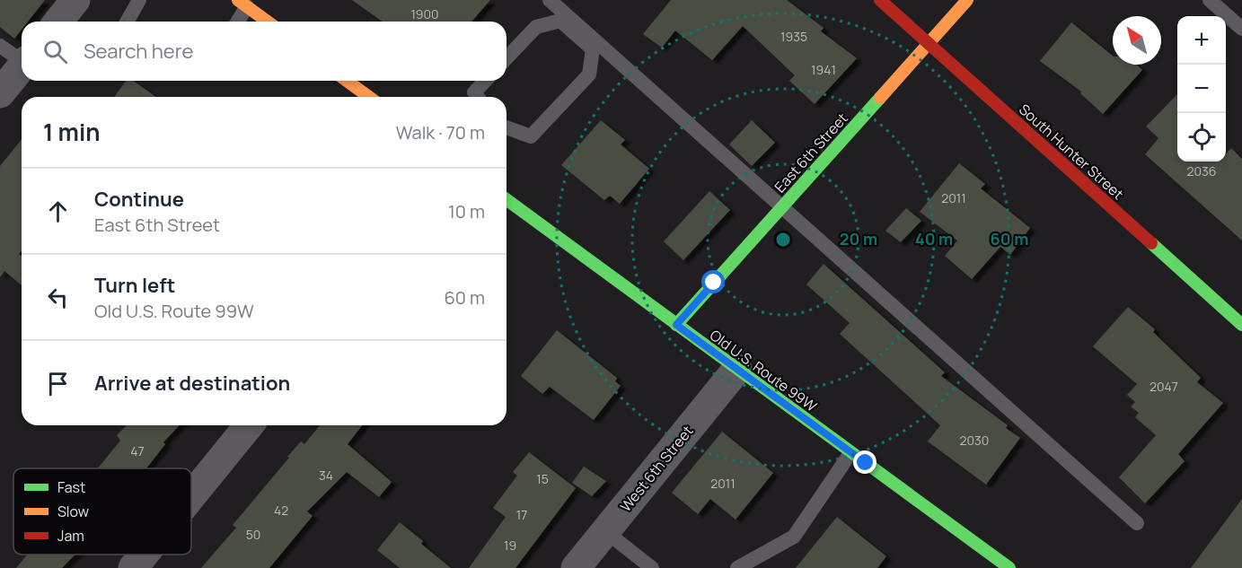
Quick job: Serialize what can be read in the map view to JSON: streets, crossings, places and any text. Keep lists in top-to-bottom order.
{
  "streets": {
    "street": [
      "South Hunter Street",
      "East 6th Street",
      "Old U.S. Route 99W",
      "West 6th Street"
    ]
  },
  "crossings": [
    ["South Hunter Street", "East 6th Street"],
    ["East 6th Street", "Old U.S. Route 99W"],
    ["Old U.S. Route 99W", "West 6th Street"]
  ],
  "house_numbers": [
    "1900",
    "1935",
    "1941",
    "2036",
    "2011",
    "2047",
    "2030",
    "47",
    "34",
    "15",
    "2011",
    "42",
    "17",
    "50",
    "19"
  ],
  "legend": ["Fast", "Slow", "Jam"],
  "north": "top left",
  "page": {
    "map_buttons": ["+", "−"],
    "search": "Search here",
    "heading": ["1 min", "Walk · 70 m"],
    "list": [
      ["Continue", "East 6th Street", "10 m"],
      ["Turn left", "Old U.S. Route 99W", "60 m"],
      "Arrive at destination"
    ]
  },
  "rings": ["20 m", "40 m", "60 m"]
}
